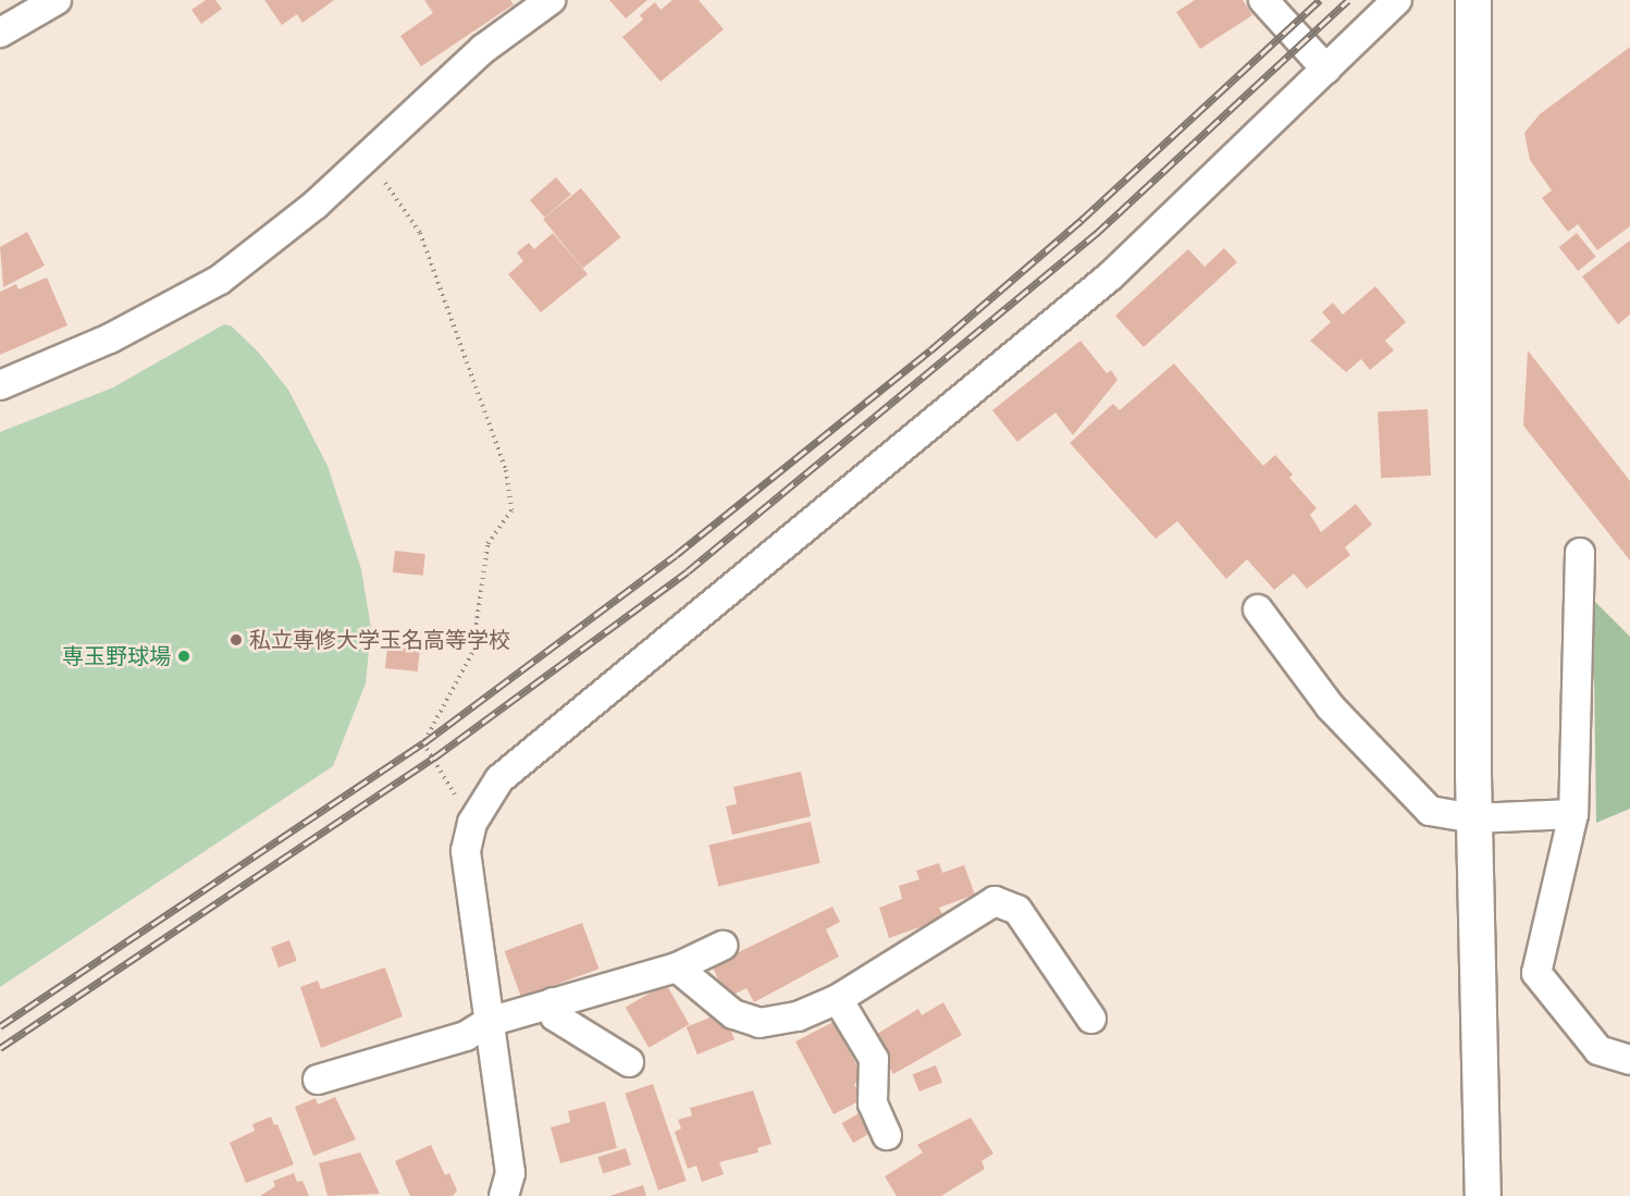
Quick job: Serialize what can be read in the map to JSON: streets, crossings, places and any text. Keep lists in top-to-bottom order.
{
  "places": ["私立専修大学玉名高等学校", "専玉野球場"]
}
